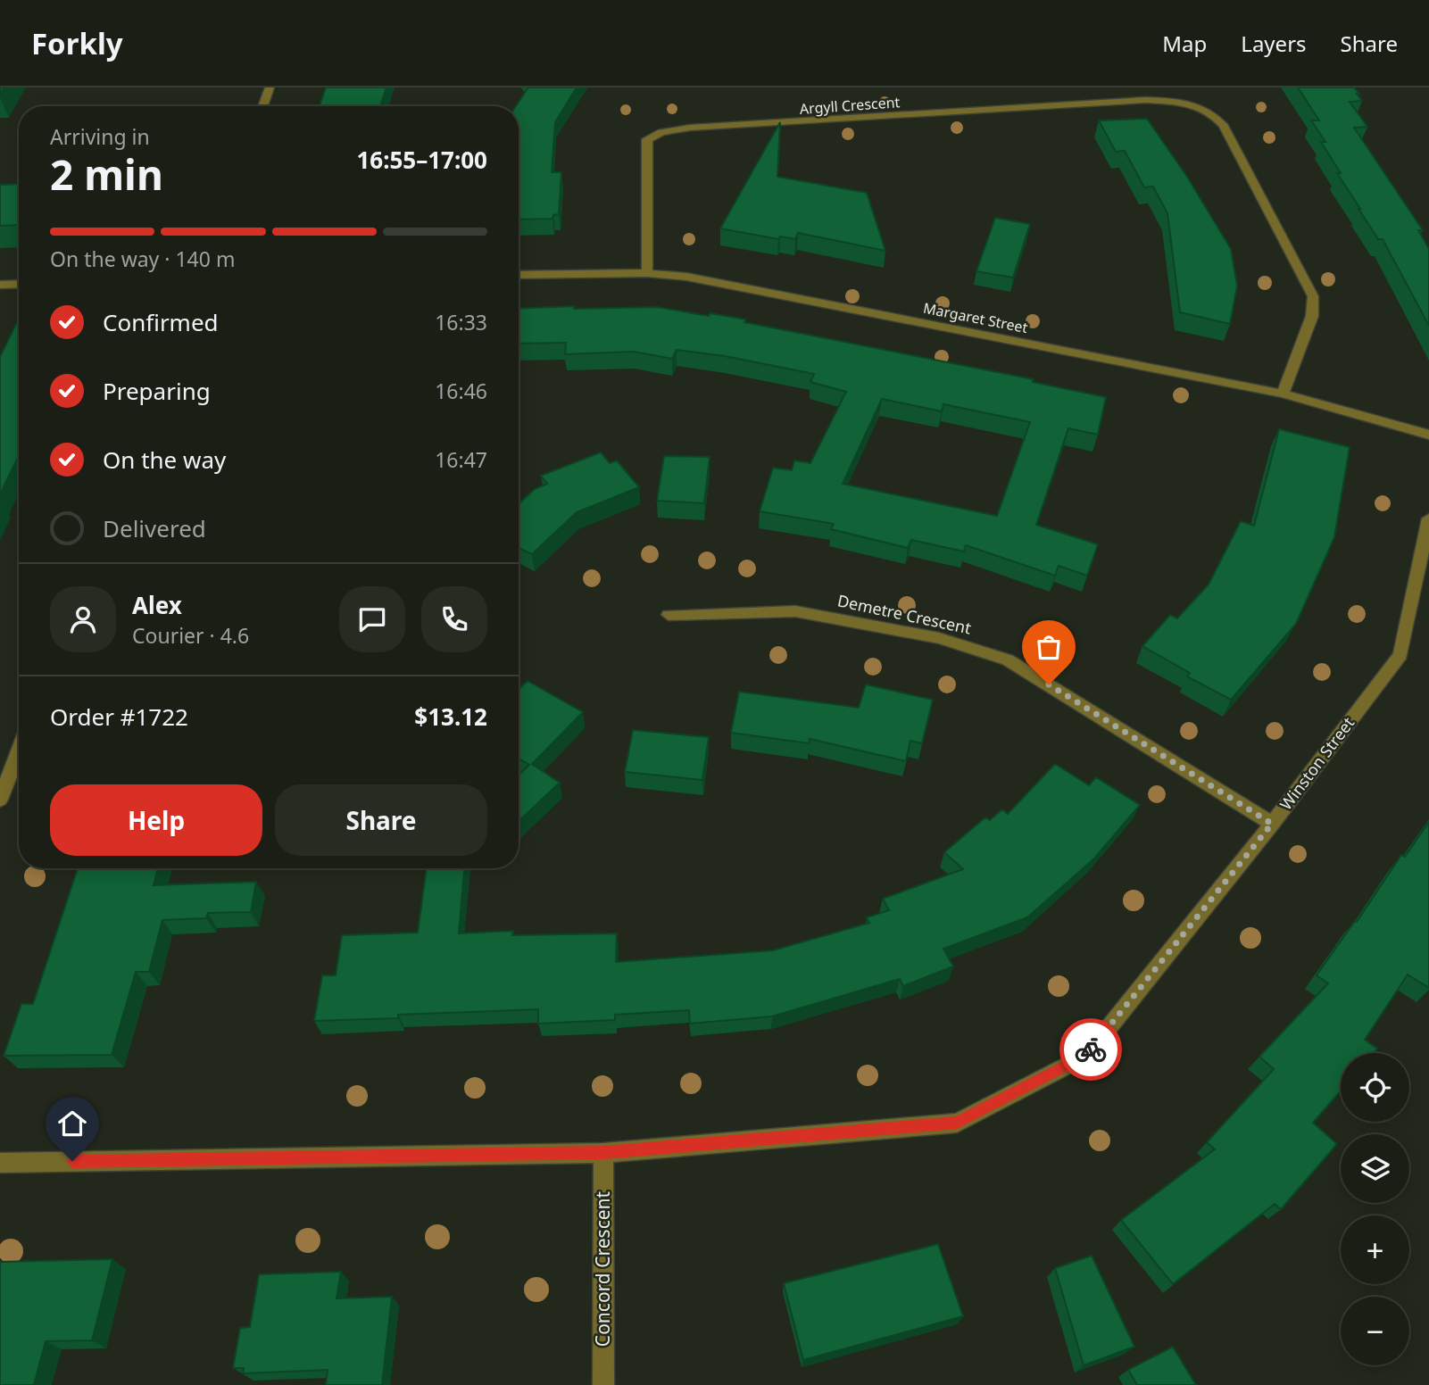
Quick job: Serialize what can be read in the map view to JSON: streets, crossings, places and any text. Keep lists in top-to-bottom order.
{
  "streets": {
    "street": [
      "Argyll Crescent",
      "Margaret Street",
      "Demetre Crescent",
      "Winston Street",
      "Concord Crescent"
    ]
  },
  "crossings": [
    ["Argyll Crescent", "Margaret Street"],
    ["Demetre Crescent", "Winston Street"],
    ["Winston Street", "Concord Crescent"]
  ],
  "page": {
    "header": "Forkly",
    "nav": ["Map", "Layers", "Share"],
    "heading": ["2 min", "Arriving in", "16:55–17:00"],
    "panel": [
      "Alex",
      "Courier · 4.6",
      "Order #1722",
      "$13.12"
    ],
    "bar": "On the way · 140 m",
    "list": [
      ["Confirmed", "16:33"],
      ["Preparing", "16:46"],
      ["On the way", "16:47"],
      "Delivered"
    ],
    "buttons": ["Help", "Share"],
    "map_buttons": ["+", "−"]
  }
}
